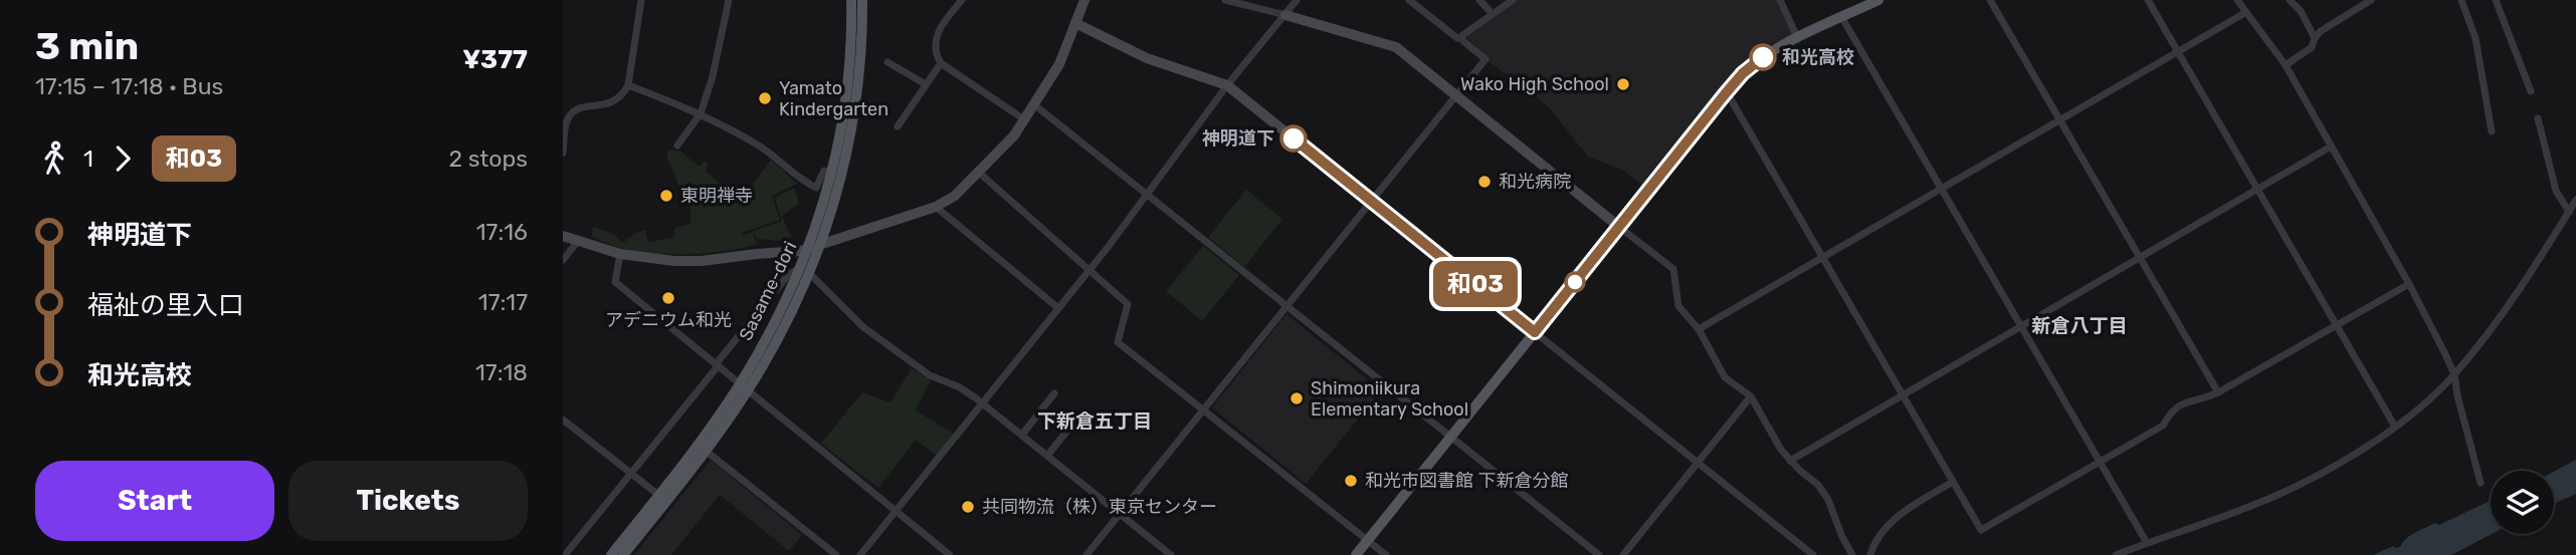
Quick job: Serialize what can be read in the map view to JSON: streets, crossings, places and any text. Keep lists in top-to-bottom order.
{
  "streets": {
    "main road": ["Sasame-dori"]
  },
  "districts": ["新倉八丁目", "下新倉五丁目"],
  "places": [
    "和光高校",
    "Wako High School",
    "Yamato Kindergarten",
    "神明道下",
    "和光病院",
    "東明禅寺",
    "アデニウム和光",
    "Shimoniikura Elementary School",
    "和光市図書館 下新倉分館",
    "共同物流（株）東京センター"
  ],
  "lines": ["bus line 和03"],
  "page": {
    "heading": ["3 min", "17:15 – 17:18 · Bus", "¥377"],
    "on_map": "和03",
    "legs": ["1", "和03", "2 stops"],
    "list": [
      {
        "name": "神明道下",
        "value": "17:16"
      },
      {
        "name": "福祉の里入口",
        "value": "17:17"
      },
      {
        "name": "和光高校",
        "value": "17:18"
      }
    ],
    "buttons": ["Start", "Tickets"]
  }
}
